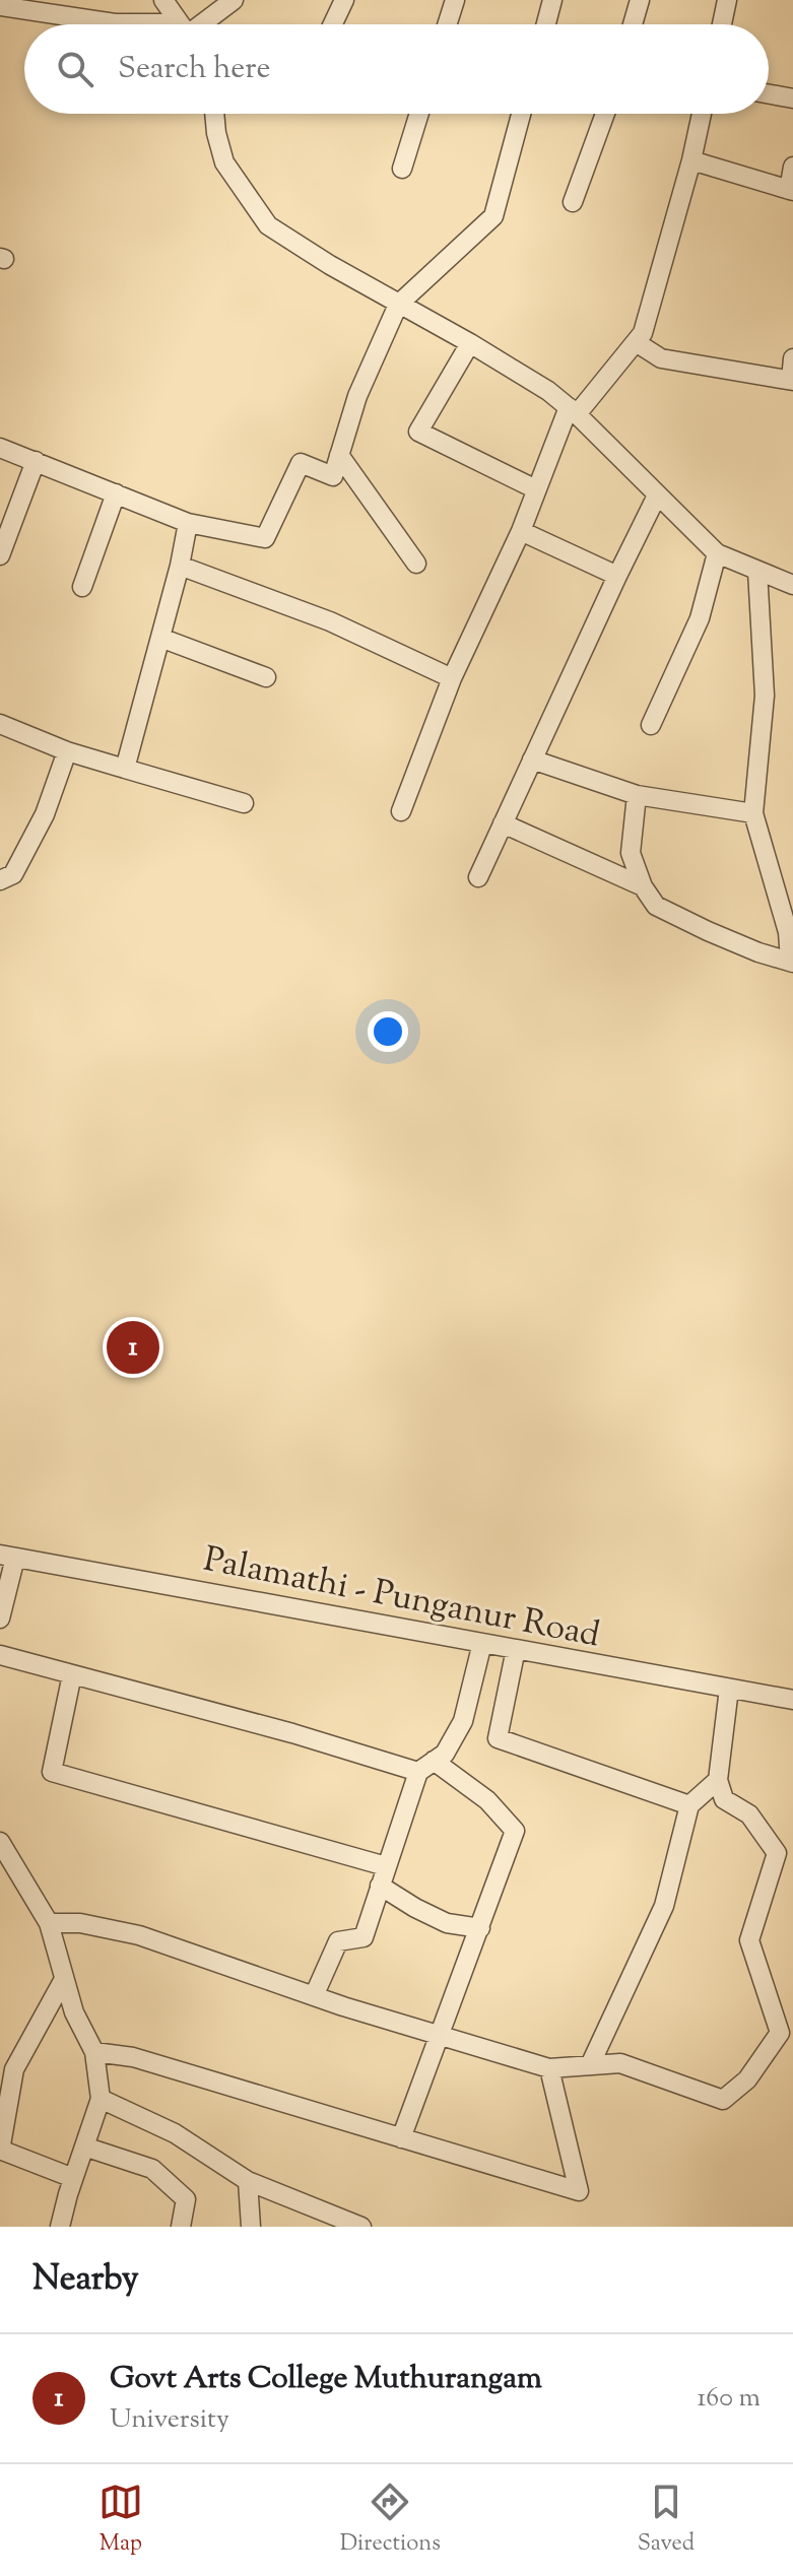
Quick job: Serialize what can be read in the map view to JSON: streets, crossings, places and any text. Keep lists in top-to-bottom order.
{
  "streets": {
    "street": ["Palamathi - Punganur Road"]
  },
  "page": {
    "search": "Search here",
    "pins": "1",
    "heading": "Nearby",
    "list": [
      {
        "mark": "1",
        "name": "Govt Arts College Muthurangam",
        "note": "University",
        "value": "160 m"
      }
    ],
    "nav": ["Map", "Directions", "Saved"]
  }
}
